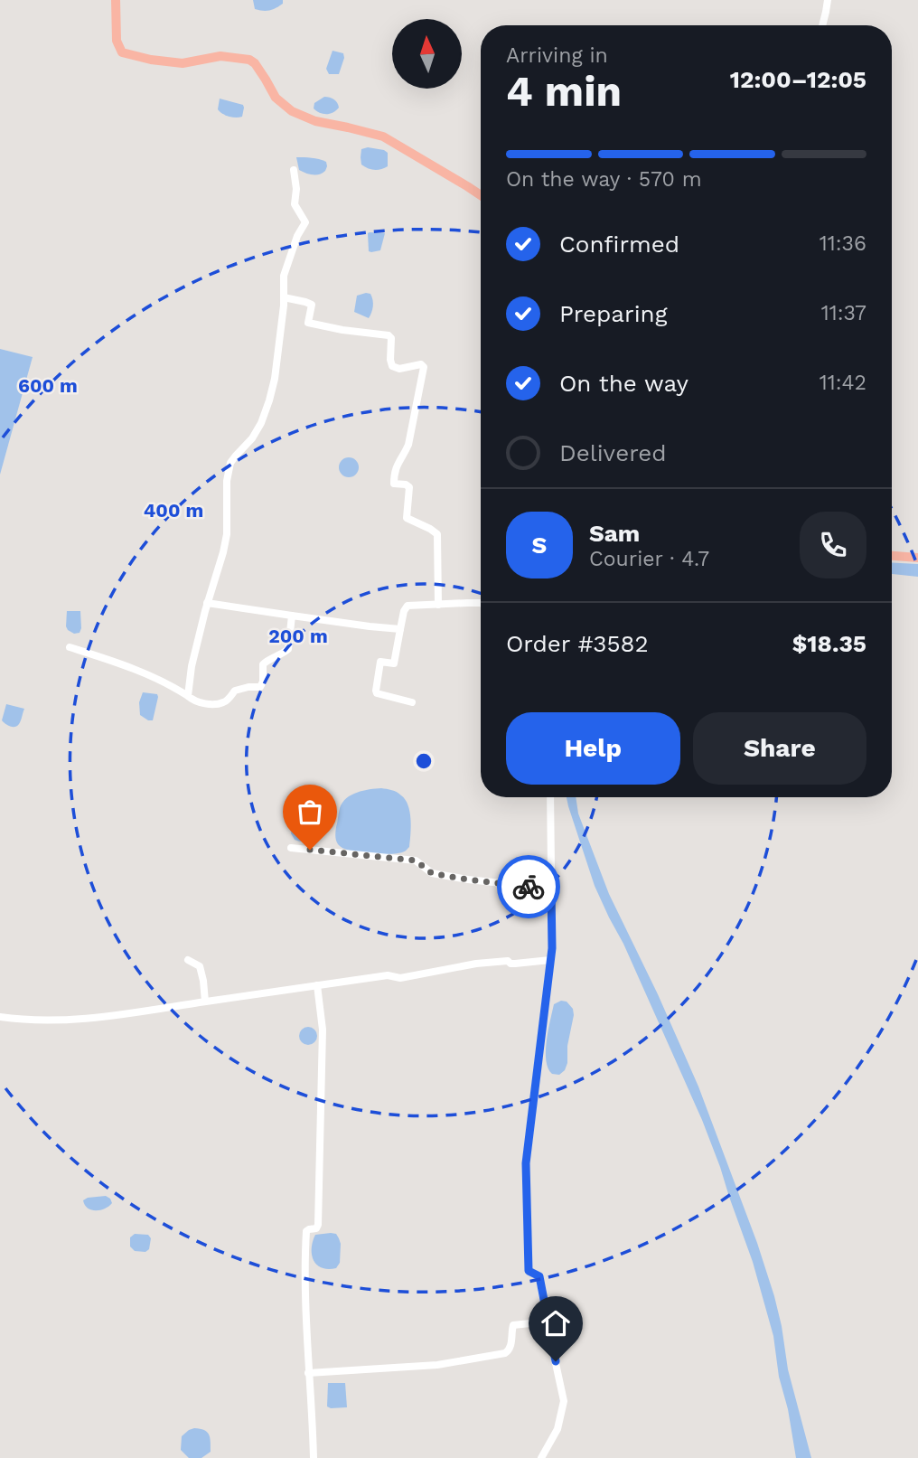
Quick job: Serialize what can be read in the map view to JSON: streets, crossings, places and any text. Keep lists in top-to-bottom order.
{
  "north": "top",
  "page": {
    "heading": ["4 min", "Arriving in", "12:00–12:05"],
    "panel": [
      "Sam",
      "Courier · 4.7",
      "Order #3582",
      "$18.35"
    ],
    "bar": "On the way · 570 m",
    "list": [
      ["Confirmed", "11:36"],
      ["Preparing", "11:37"],
      ["On the way", "11:42"],
      "Delivered"
    ],
    "round": "S",
    "buttons": ["Help", "Share"]
  },
  "rings": ["600 m", "400 m", "200 m"]
}
